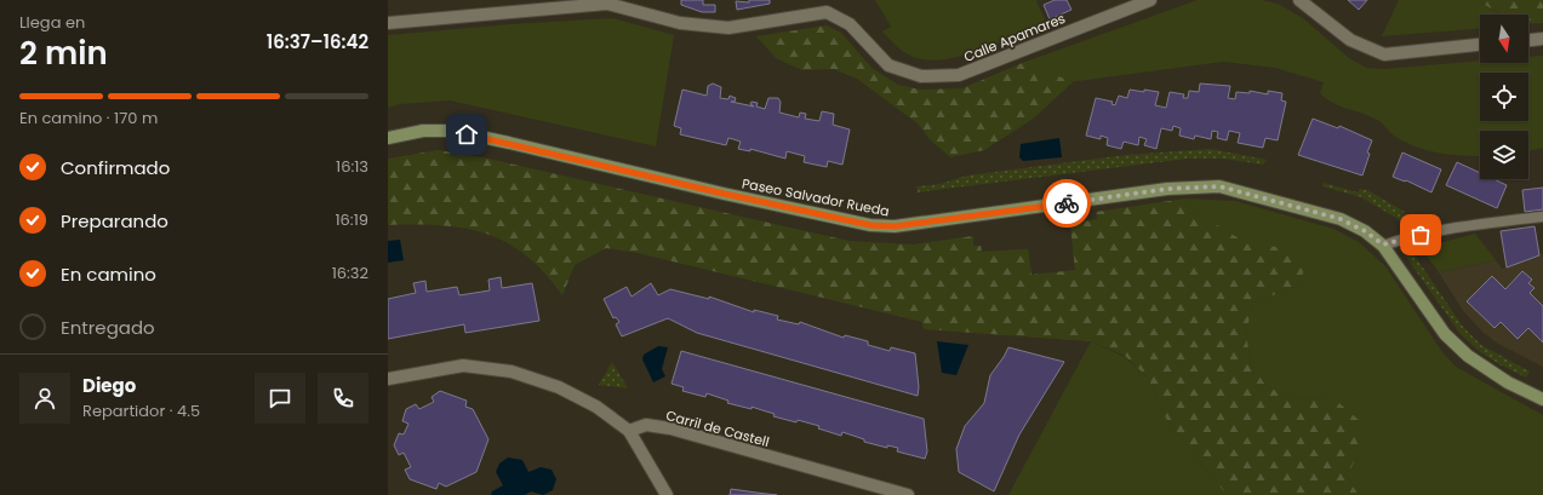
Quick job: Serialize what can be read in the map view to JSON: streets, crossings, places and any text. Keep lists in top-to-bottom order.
{
  "streets": {
    "main road": ["Paseo Salvador Rueda"],
    "street": ["Calle Apamares", "Carril de Castell"]
  },
  "north": "bottom",
  "page": {
    "heading": ["2 min", "Llega en", "16:37–16:42"],
    "panel": ["Diego", "Repartidor · 4.5"],
    "bar": "En camino · 170 m",
    "list": [
      ["Confirmado", "16:13"],
      ["Preparando", "16:19"],
      ["En camino", "16:32"],
      "Entregado"
    ]
  }
}
